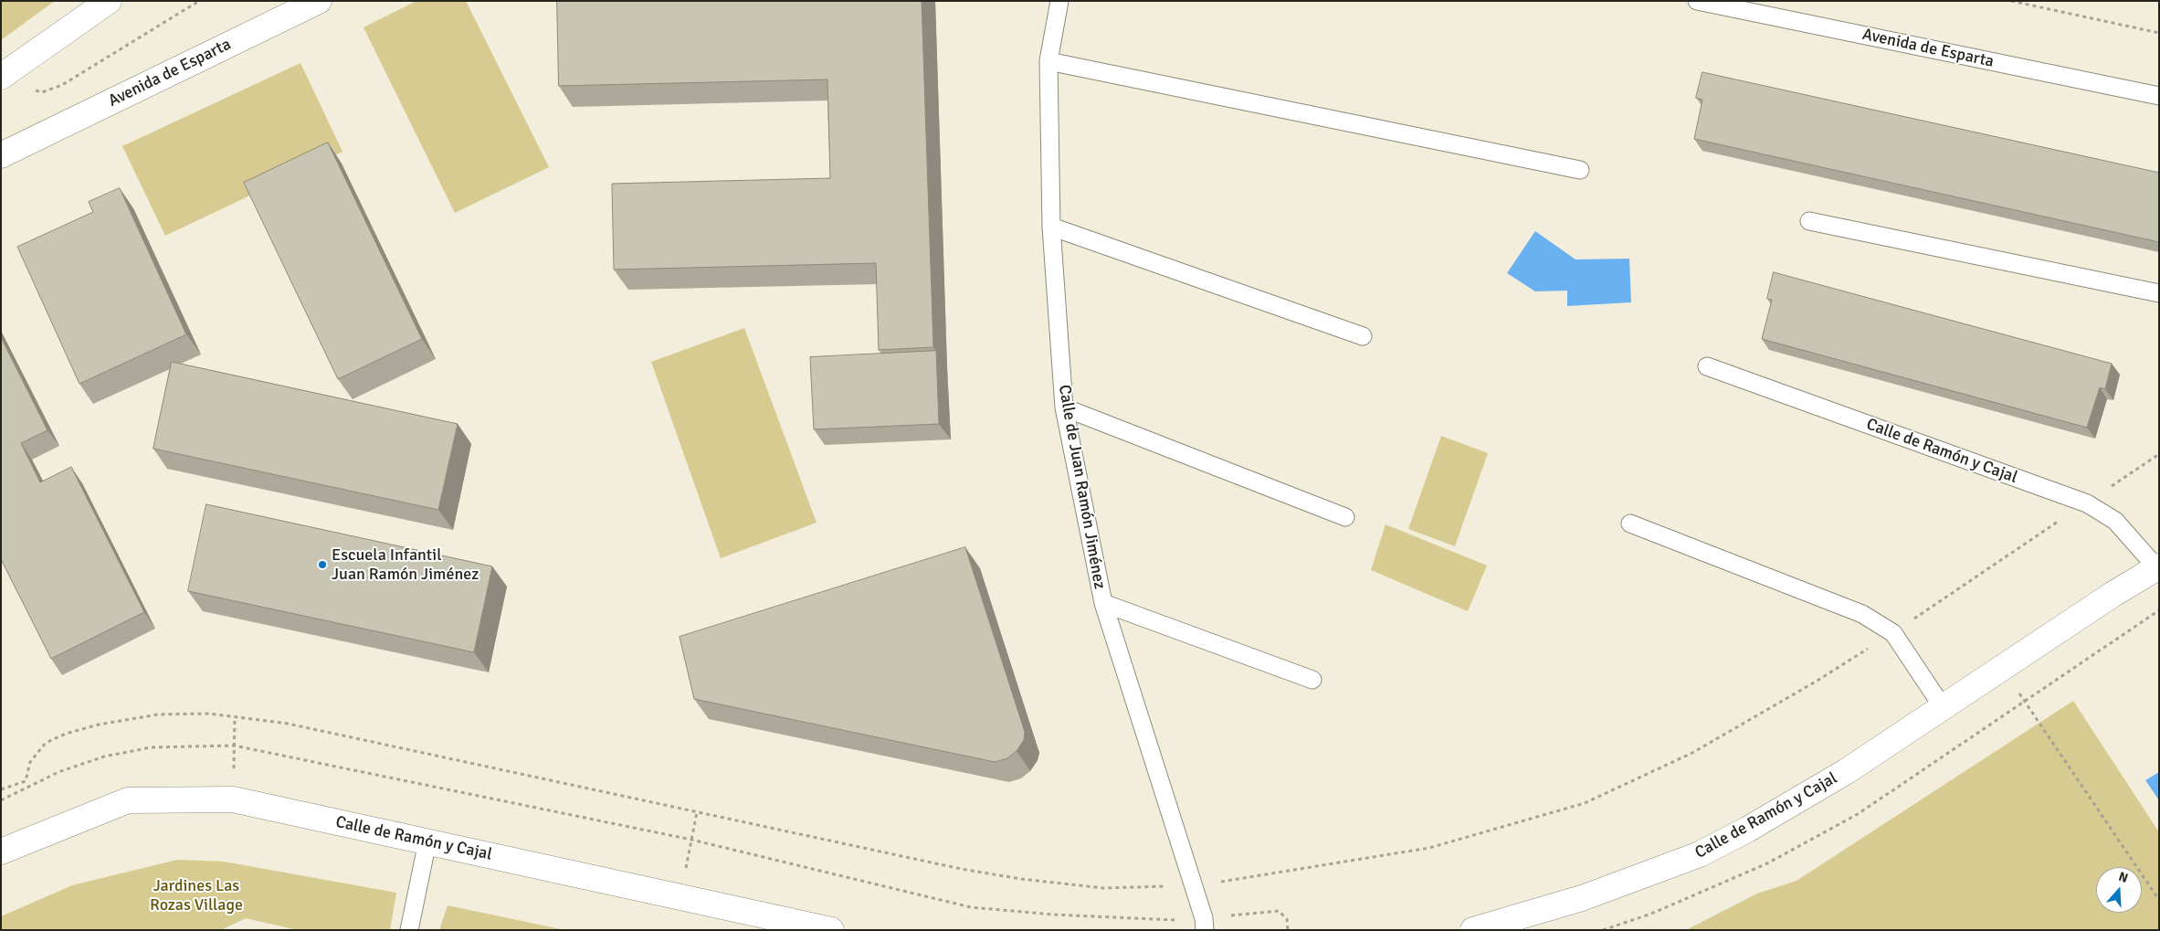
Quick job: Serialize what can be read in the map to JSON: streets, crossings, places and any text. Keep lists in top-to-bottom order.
{
  "streets": {
    "street": ["Avenida de Esparta", "Calle de Ramón y Cajal"],
    "lane": ["Calle de Juan Ramón Jiménez"]
  },
  "parks": ["Jardines Las Rozas Village"],
  "places": ["Escuela Infantil Juan Ramón Jiménez"],
  "north": "top"
}
